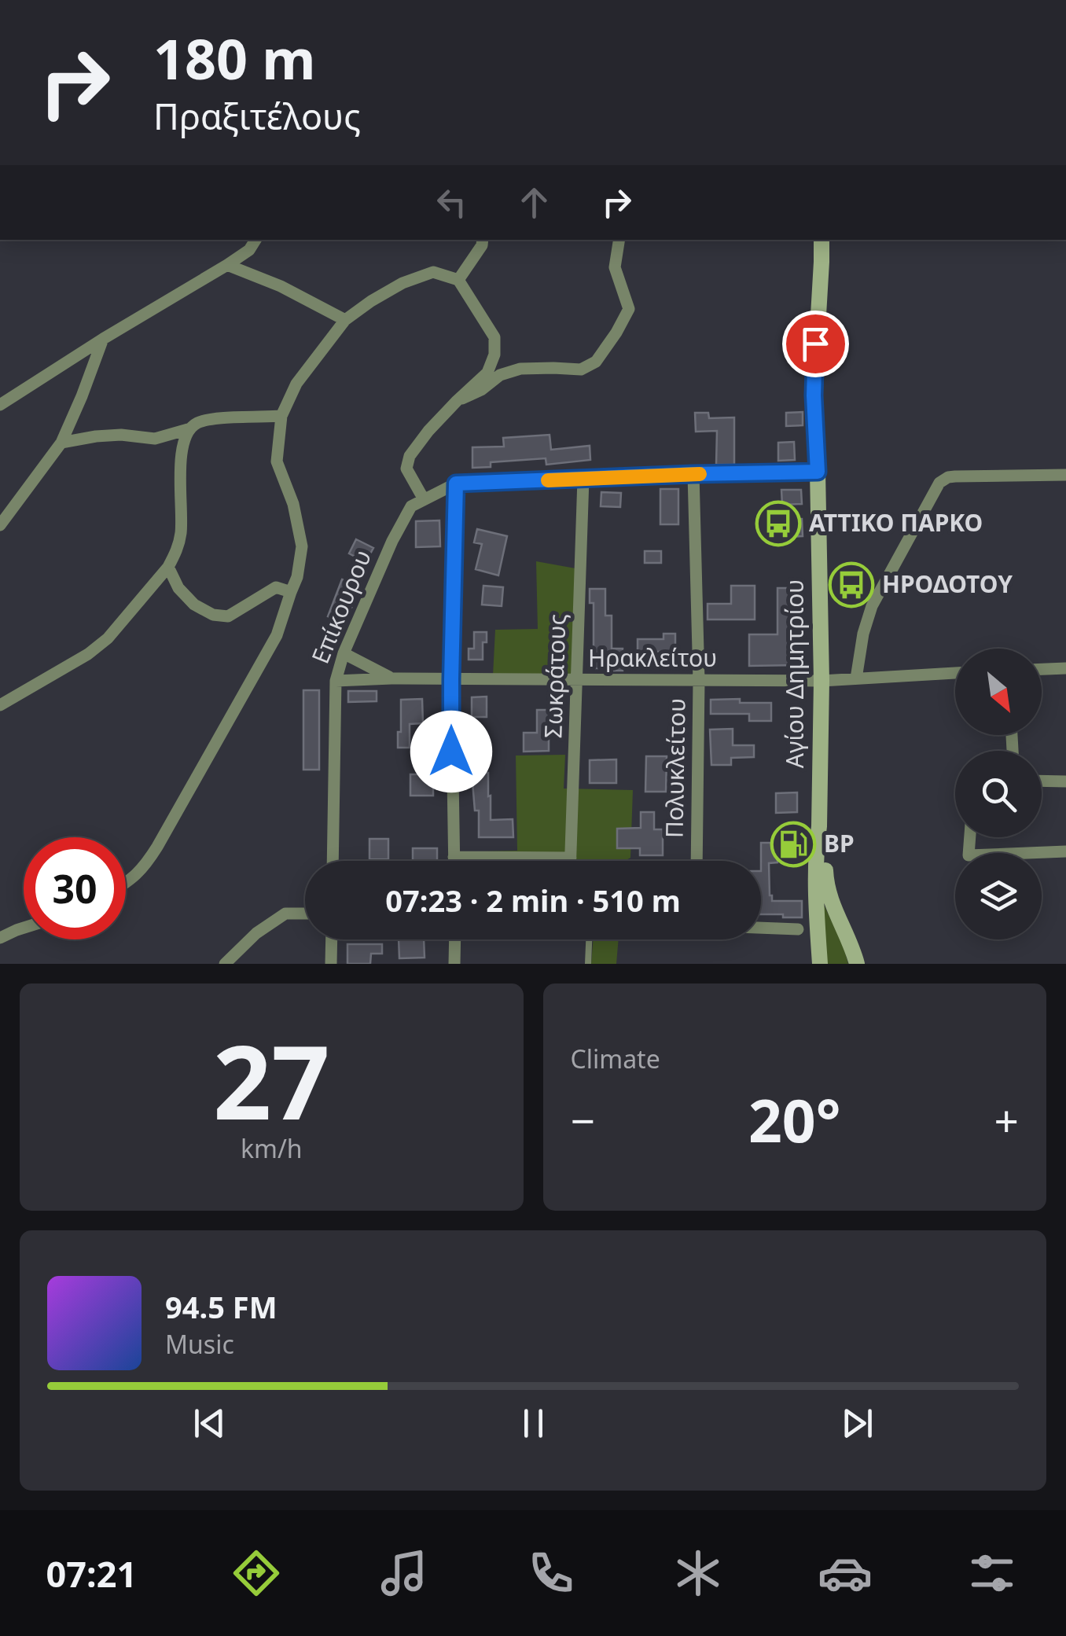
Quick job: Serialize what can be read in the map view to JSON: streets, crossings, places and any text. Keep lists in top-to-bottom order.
{
  "streets": {
    "street": [
      "Επίκουρου",
      "Ηρακλείτου",
      "Αγίου Δημητρίου",
      "Σωκράτους",
      "Πολυκλείτου"
    ]
  },
  "crossings": [
    ["Επίκουρου", "Ηρακλείτου"],
    ["Ηρακλείτου", "Αγίου Δημητρίου"],
    ["Ηρακλείτου", "Σωκράτους"],
    ["Ηρακλείτου", "Πολυκλείτου"]
  ],
  "places": {
    "bus stop": ["ΑΤΤΙΚΟ ΠΑΡΚΟ", "ΗΡΟΔΟΤΟΥ"],
    "fuel station": ["BP"]
  },
  "north": "bottom right",
  "page": {
    "turn": ["180 m", "Πραξιτέλους"],
    "limit": "30",
    "trip": "07:23 · 2 min · 510 m",
    "tile": [
      ["27", "km/h"],
      "Climate"
    ],
    "heat": ["−", "20°", "+"],
    "song": ["94.5 FM", "Music"],
    "tabs": "07:21"
  }
}
